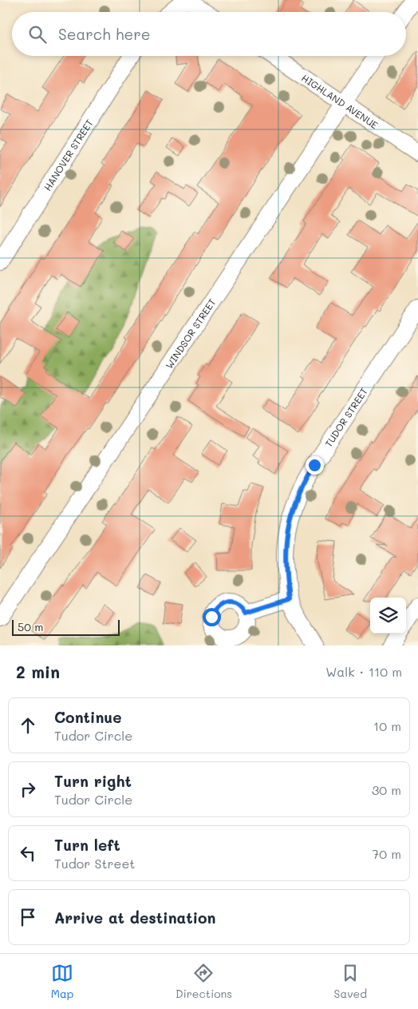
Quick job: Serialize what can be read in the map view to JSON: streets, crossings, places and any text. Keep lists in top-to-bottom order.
{
  "streets": {
    "street": [
      "HIGHLAND AVENUE",
      "HANOVER STREET",
      "WINDSOR STREET",
      "TUDOR STREET"
    ]
  },
  "crossings": [
    ["HIGHLAND AVENUE", "WINDSOR STREET"]
  ],
  "scale_bar": "50 m",
  "page": {
    "search": "Search here",
    "scale": "50 m",
    "heading": ["2 min", "Walk · 110 m"],
    "list": [
      ["Continue", "Tudor Circle", "10 m"],
      ["Turn right", "Tudor Circle", "30 m"],
      ["Turn left", "Tudor Street", "70 m"],
      "Arrive at destination"
    ],
    "nav": ["Map", "Directions", "Saved"]
  }
}
